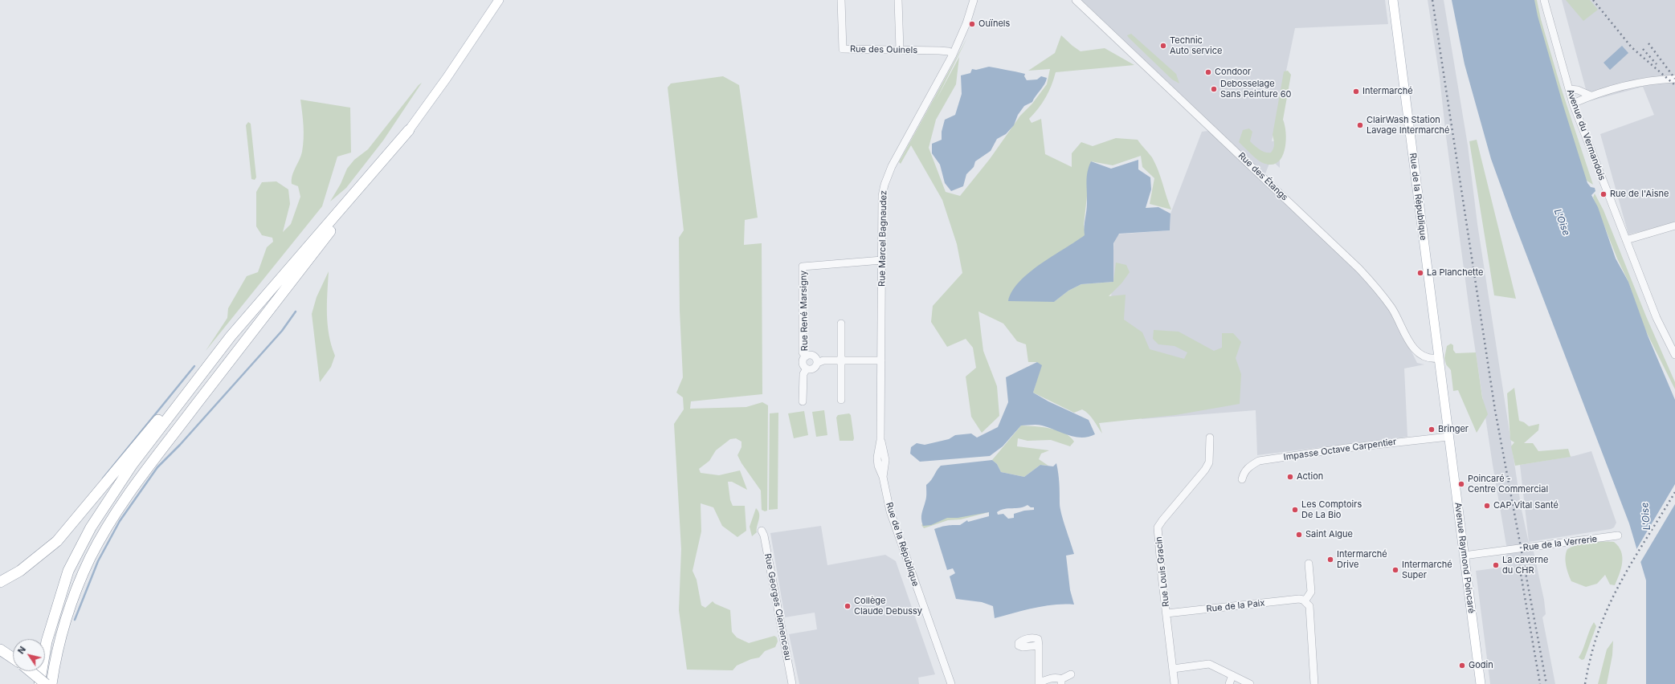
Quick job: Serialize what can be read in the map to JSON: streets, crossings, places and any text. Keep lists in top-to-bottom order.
{
  "streets": {
    "main road": ["Rue de la République", "Avenue Raymond Poincaré"],
    "street": [
      "Rue des Ouinels",
      "Avenue du Vermandois",
      "Rue des Étangs",
      "Rue Marcel Bagnaudez",
      "Rue René Marsigny",
      "Impasse Octave Carpentier",
      "Rue de la Verrerie",
      "Rue Louis Gracin",
      "Rue de la Paix",
      "Rue Georges Clemenceau"
    ]
  },
  "crossings": [
    ["Rue des Ouinels", "Rue Marcel Bagnaudez"],
    ["Rue des Étangs", "Rue de la République"],
    ["Rue de la République", "Rue Marcel Bagnaudez"],
    ["Rue de la République", "Avenue Raymond Poincaré"],
    ["Rue Marcel Bagnaudez", "Rue René Marsigny"],
    ["Impasse Octave Carpentier", "Avenue Raymond Poincaré"],
    ["Rue de la Verrerie", "Avenue Raymond Poincaré"],
    ["Rue Louis Gracin", "Rue de la Paix"]
  ],
  "water": ["L'Oise"],
  "places": [
    "Ouïnels",
    "Technic Auto service",
    "Condoor",
    "Debosselage Sans Peinture 60",
    "Intermarché",
    "ClairWash Station Lavage Intermarché",
    "Rue de l'Aisne",
    "La Planchette",
    "Bringer",
    "Action",
    "Poincaré - Centre Commercial",
    "CAP Vital Santé",
    "Les Comptoirs De La Bio",
    "Saint Algue",
    "Intermarché Drive",
    "La caverne du CHR",
    "Intermarché Super",
    "Collège Claude Debussy",
    "Godin"
  ],
  "north": "top left"
}
